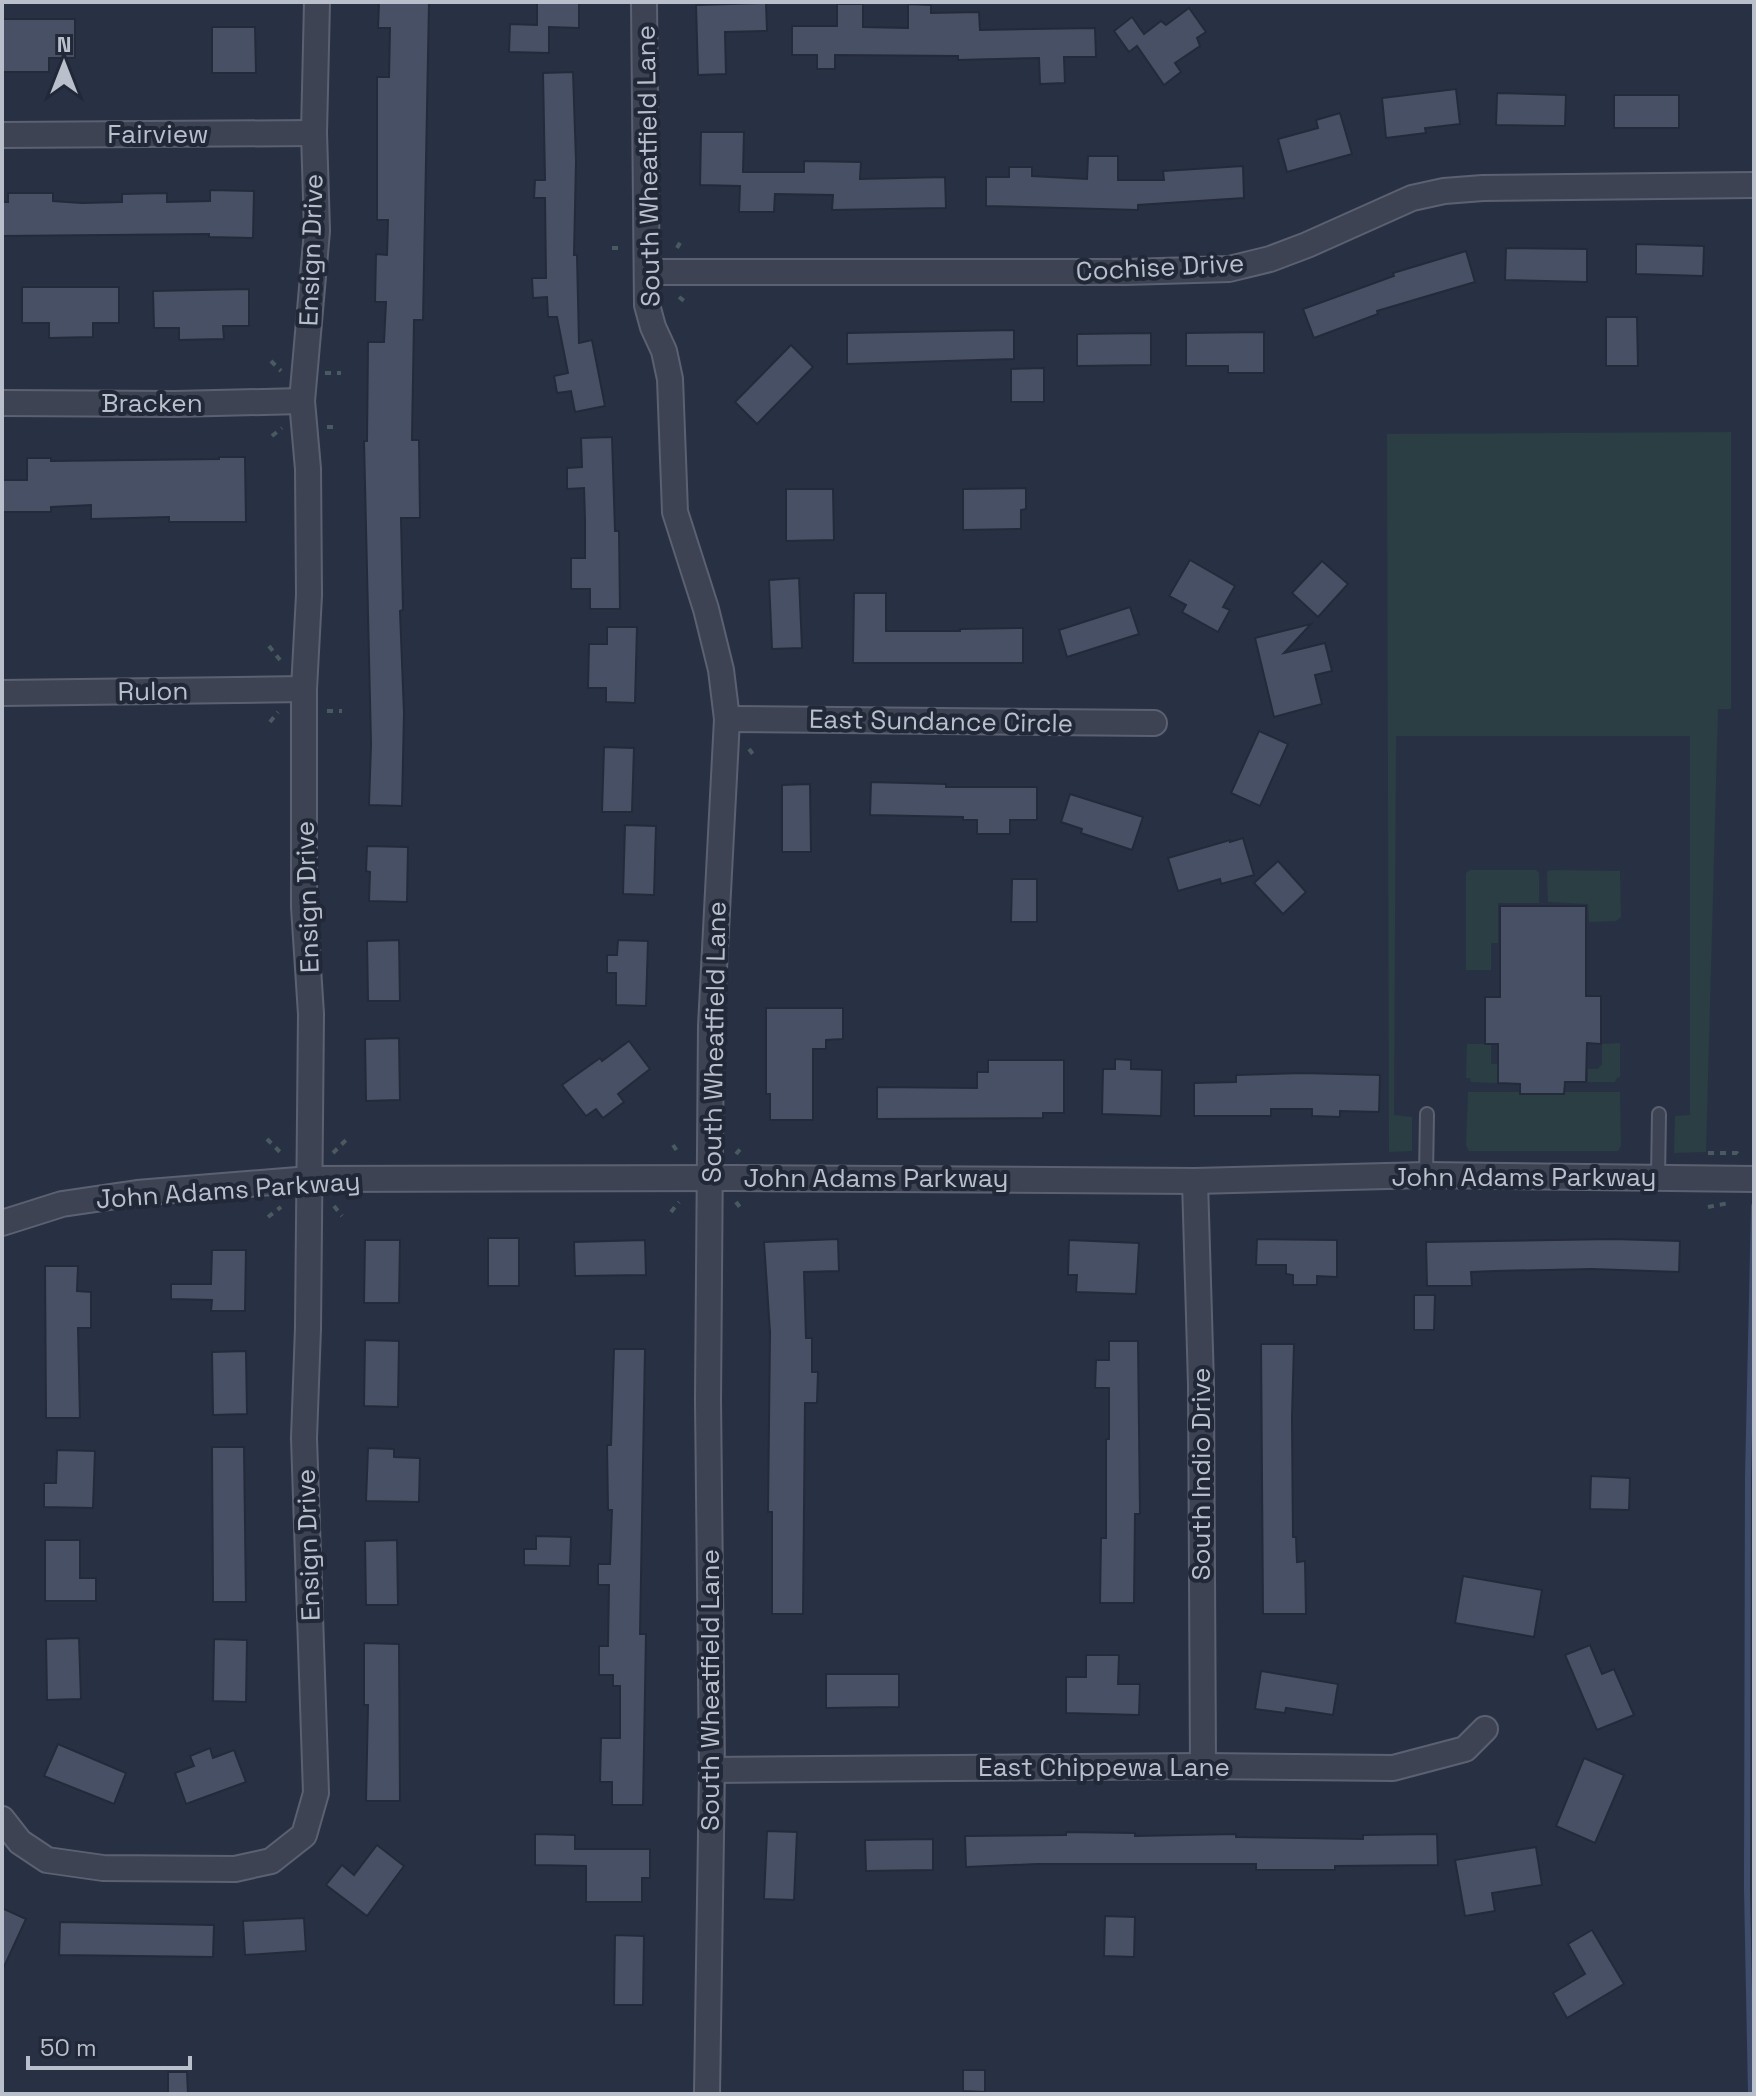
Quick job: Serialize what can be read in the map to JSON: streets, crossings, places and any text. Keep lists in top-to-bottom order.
{
  "streets": {
    "street": [
      "Fairview",
      "South Wheatfield Lane",
      "Ensign Drive",
      "Cochise Drive",
      "Bracken",
      "Rulon",
      "East Sundance Circle",
      "John Adams Parkway",
      "South Indio Drive",
      "East Chippewa Lane"
    ]
  },
  "crossings": [
    ["Fairview", "Ensign Drive"],
    ["South Wheatfield Lane", "Cochise Drive"],
    ["South Wheatfield Lane", "East Sundance Circle"],
    ["South Wheatfield Lane", "John Adams Parkway"],
    ["South Wheatfield Lane", "East Chippewa Lane"],
    ["Ensign Drive", "Bracken"],
    ["Ensign Drive", "Rulon"],
    ["Ensign Drive", "John Adams Parkway"],
    ["John Adams Parkway", "South Indio Drive"],
    ["South Indio Drive", "East Chippewa Lane"]
  ],
  "scale_bar": "50 m",
  "north": "top"
}
